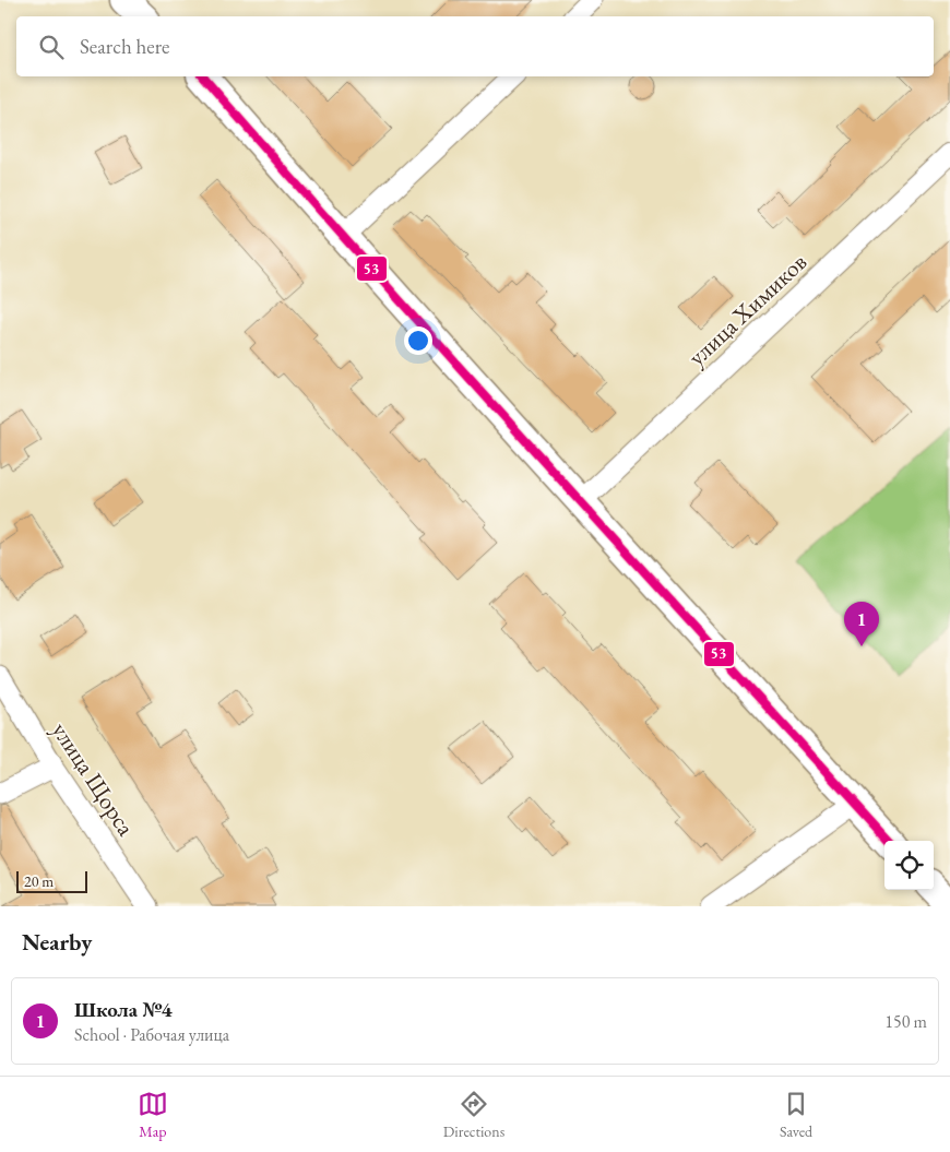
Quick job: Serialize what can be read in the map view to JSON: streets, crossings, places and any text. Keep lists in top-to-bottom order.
{
  "streets": {
    "street": ["улица Химиков", "улица Щорса"]
  },
  "lines": ["transit line 53"],
  "scale_bar": "20 m",
  "page": {
    "search": "Search here",
    "pins": "1",
    "scale": "20 m",
    "heading": "Nearby",
    "list": [
      {
        "mark": "1",
        "name": "Школа №4",
        "note": "School · Рабочая улица",
        "value": "150 m"
      }
    ],
    "nav": ["Map", "Directions", "Saved"]
  }
}
